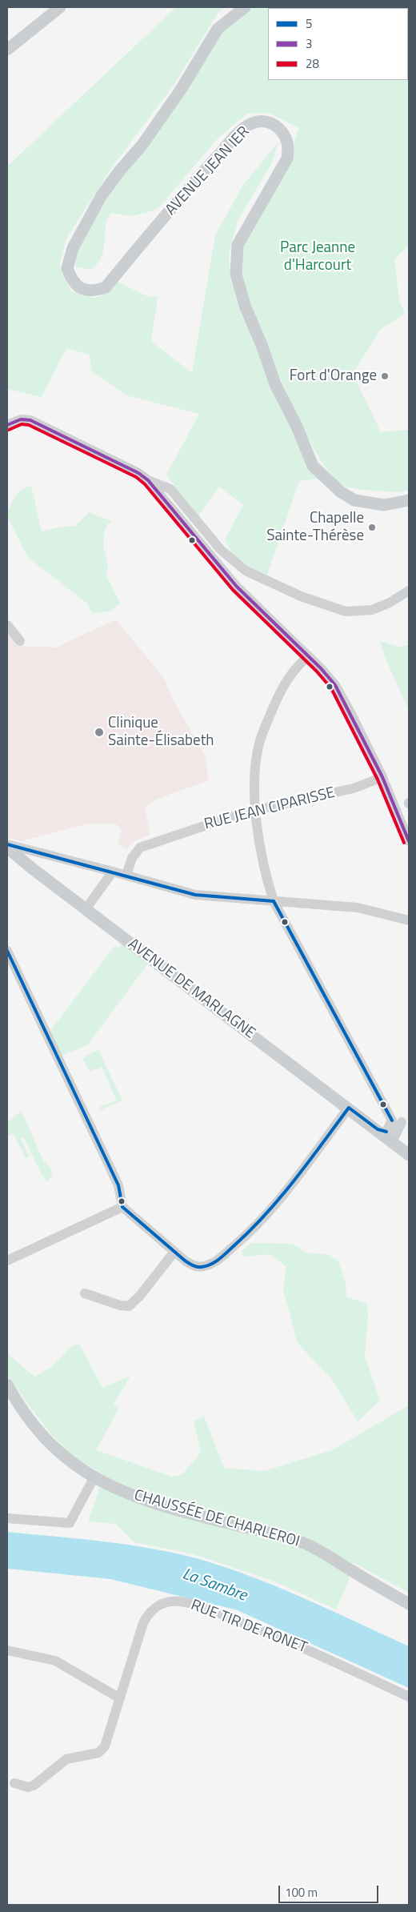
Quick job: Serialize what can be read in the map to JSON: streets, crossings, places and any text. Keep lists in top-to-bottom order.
{
  "streets": {
    "main road": ["AVENUE JEAN IER", "AVENUE DE MARLAGNE", "CHAUSSÉE DE CHARLEROI"],
    "street": ["RUE JEAN CIPARISSE", "RUE TIR DE RONET"]
  },
  "water": ["La Sambre"],
  "parks": ["Parc Jeanne d'Harcourt"],
  "places": ["Fort d'Orange", "Chapelle Sainte-Thérèse", "Clinique Sainte-Élisabeth"],
  "lines": ["transit line 3", "transit line 28", "transit line 5"],
  "legend": ["5", "3", "28"],
  "scale_bar": "100 m"
}
